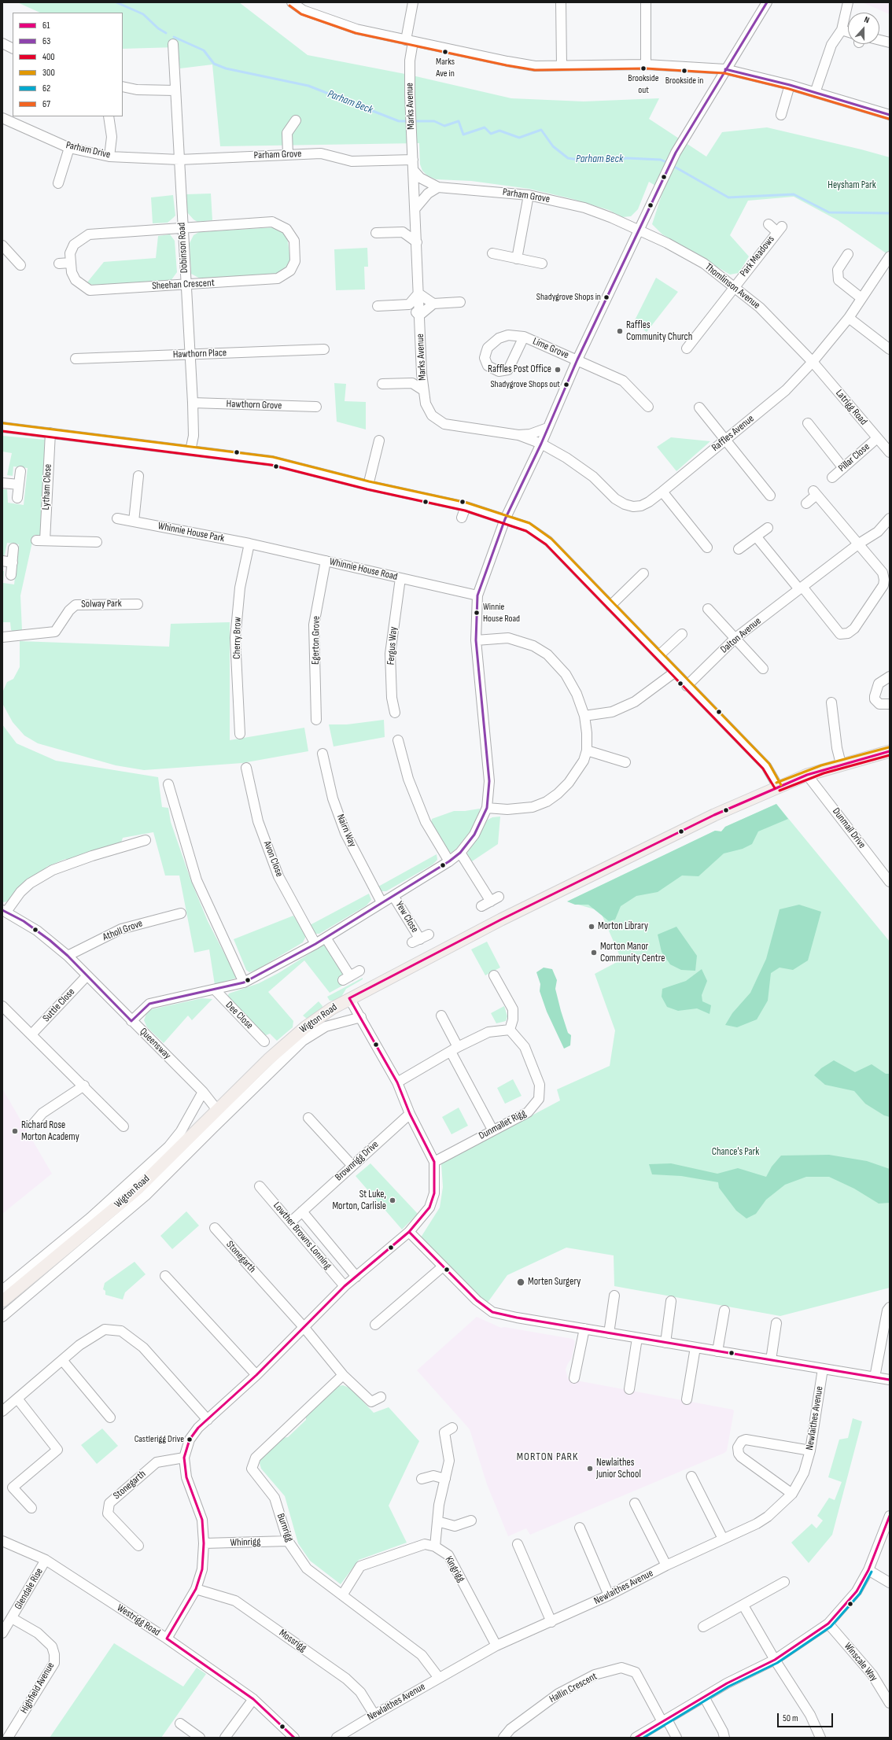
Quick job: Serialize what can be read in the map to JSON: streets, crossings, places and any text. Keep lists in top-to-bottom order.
{
  "streets": {
    "main road": ["Wigton Road"],
    "street": [
      "Marks Avenue",
      "Parham Drive",
      "Parham Grove",
      "Dobinson Road",
      "Park Meadows",
      "Sheehan Crescent",
      "Thomlinson Avenue",
      "Lime Grove",
      "Hawthorn Place",
      "Hawthorn Grove",
      "Latrigg Road",
      "Raffles Avenue",
      "Pillar Close",
      "Lytham Close",
      "Whinnie House Park",
      "Whinnie House Road",
      "Solway Park",
      "Dalton Avenue",
      "Cherry Brow",
      "Egerton Grove",
      "Fergus Way",
      "Dunmail Drive",
      "Nairn Way",
      "Avon Close",
      "Yew Close",
      "Atholl Grove",
      "Suttle Close",
      "Dee Close",
      "Queensway",
      "Dunmallet Rigg",
      "Brownrigg Drive",
      "Lowther Browns Lonning",
      "Stonegarth",
      "Newlaithes Avenue",
      "Burnrigg",
      "Whinrigg",
      "Kingrigg",
      "Glendale Rise",
      "Westrigg Road",
      "Mossrigg",
      "Winscale Way",
      "Highfield Avenue",
      "Hallin Crescent"
    ]
  },
  "crossings": [
    ["Marks Avenue", "Parham Grove"],
    ["Marks Avenue", "Raffles Avenue"],
    ["Parham Drive", "Parham Grove"],
    ["Parham Drive", "Dobinson Road"],
    ["Parham Grove", "Dobinson Road"],
    ["Parham Grove", "Thomlinson Avenue"],
    ["Dobinson Road", "Sheehan Crescent"],
    ["Dobinson Road", "Hawthorn Place"],
    ["Dobinson Road", "Hawthorn Grove"],
    ["Park Meadows", "Thomlinson Avenue"],
    ["Thomlinson Avenue", "Latrigg Road"],
    ["Thomlinson Avenue", "Raffles Avenue"],
    ["Latrigg Road", "Raffles Avenue"],
    ["Latrigg Road", "Pillar Close"],
    ["Whinnie House Park", "Whinnie House Road"],
    ["Whinnie House Park", "Cherry Brow"],
    ["Whinnie House Road", "Cherry Brow"],
    ["Whinnie House Road", "Egerton Grove"],
    ["Whinnie House Road", "Fergus Way"],
    ["Dunmail Drive", "Wigton Road"],
    ["Atholl Grove", "Queensway"],
    ["Suttle Close", "Queensway"],
    ["Wigton Road", "Queensway"],
    ["Brownrigg Drive", "Lowther Browns Lonning"],
    ["Stonegarth", "Burnrigg"],
    ["Newlaithes Avenue", "Burnrigg"],
    ["Newlaithes Avenue", "Kingrigg"],
    ["Newlaithes Avenue", "Mossrigg"],
    ["Burnrigg", "Whinrigg"],
    ["Glendale Rise", "Westrigg Road"],
    ["Glendale Rise", "Highfield Avenue"]
  ],
  "districts": ["MORTON PARK"],
  "water": ["Parham Beck"],
  "parks": ["Heysham Park", "Chance's Park"],
  "places": [
    "Marks Ave in",
    "Brookside out",
    "Brookside in",
    "Shadygrove Shops in",
    "Raffles Community Church",
    "Raffles Post Office",
    "Shadygrove Shops out",
    "Winnie House Road",
    "Morton Library",
    "Morton Manor Community Centre",
    "Richard Rose Morton Academy",
    "St Luke, Morton, Carlisle",
    "Morten Surgery",
    "Castlerigg Drive",
    "Newlaithes Junior School"
  ],
  "lines": [
    "transit line 63",
    "transit line 67",
    "transit line 300",
    "transit line 400",
    "transit line 61",
    "transit line 62"
  ],
  "legend": [
    "61",
    "63",
    "400",
    "300",
    "62",
    "67"
  ],
  "scale_bar": "50 m",
  "north": "top"
}
